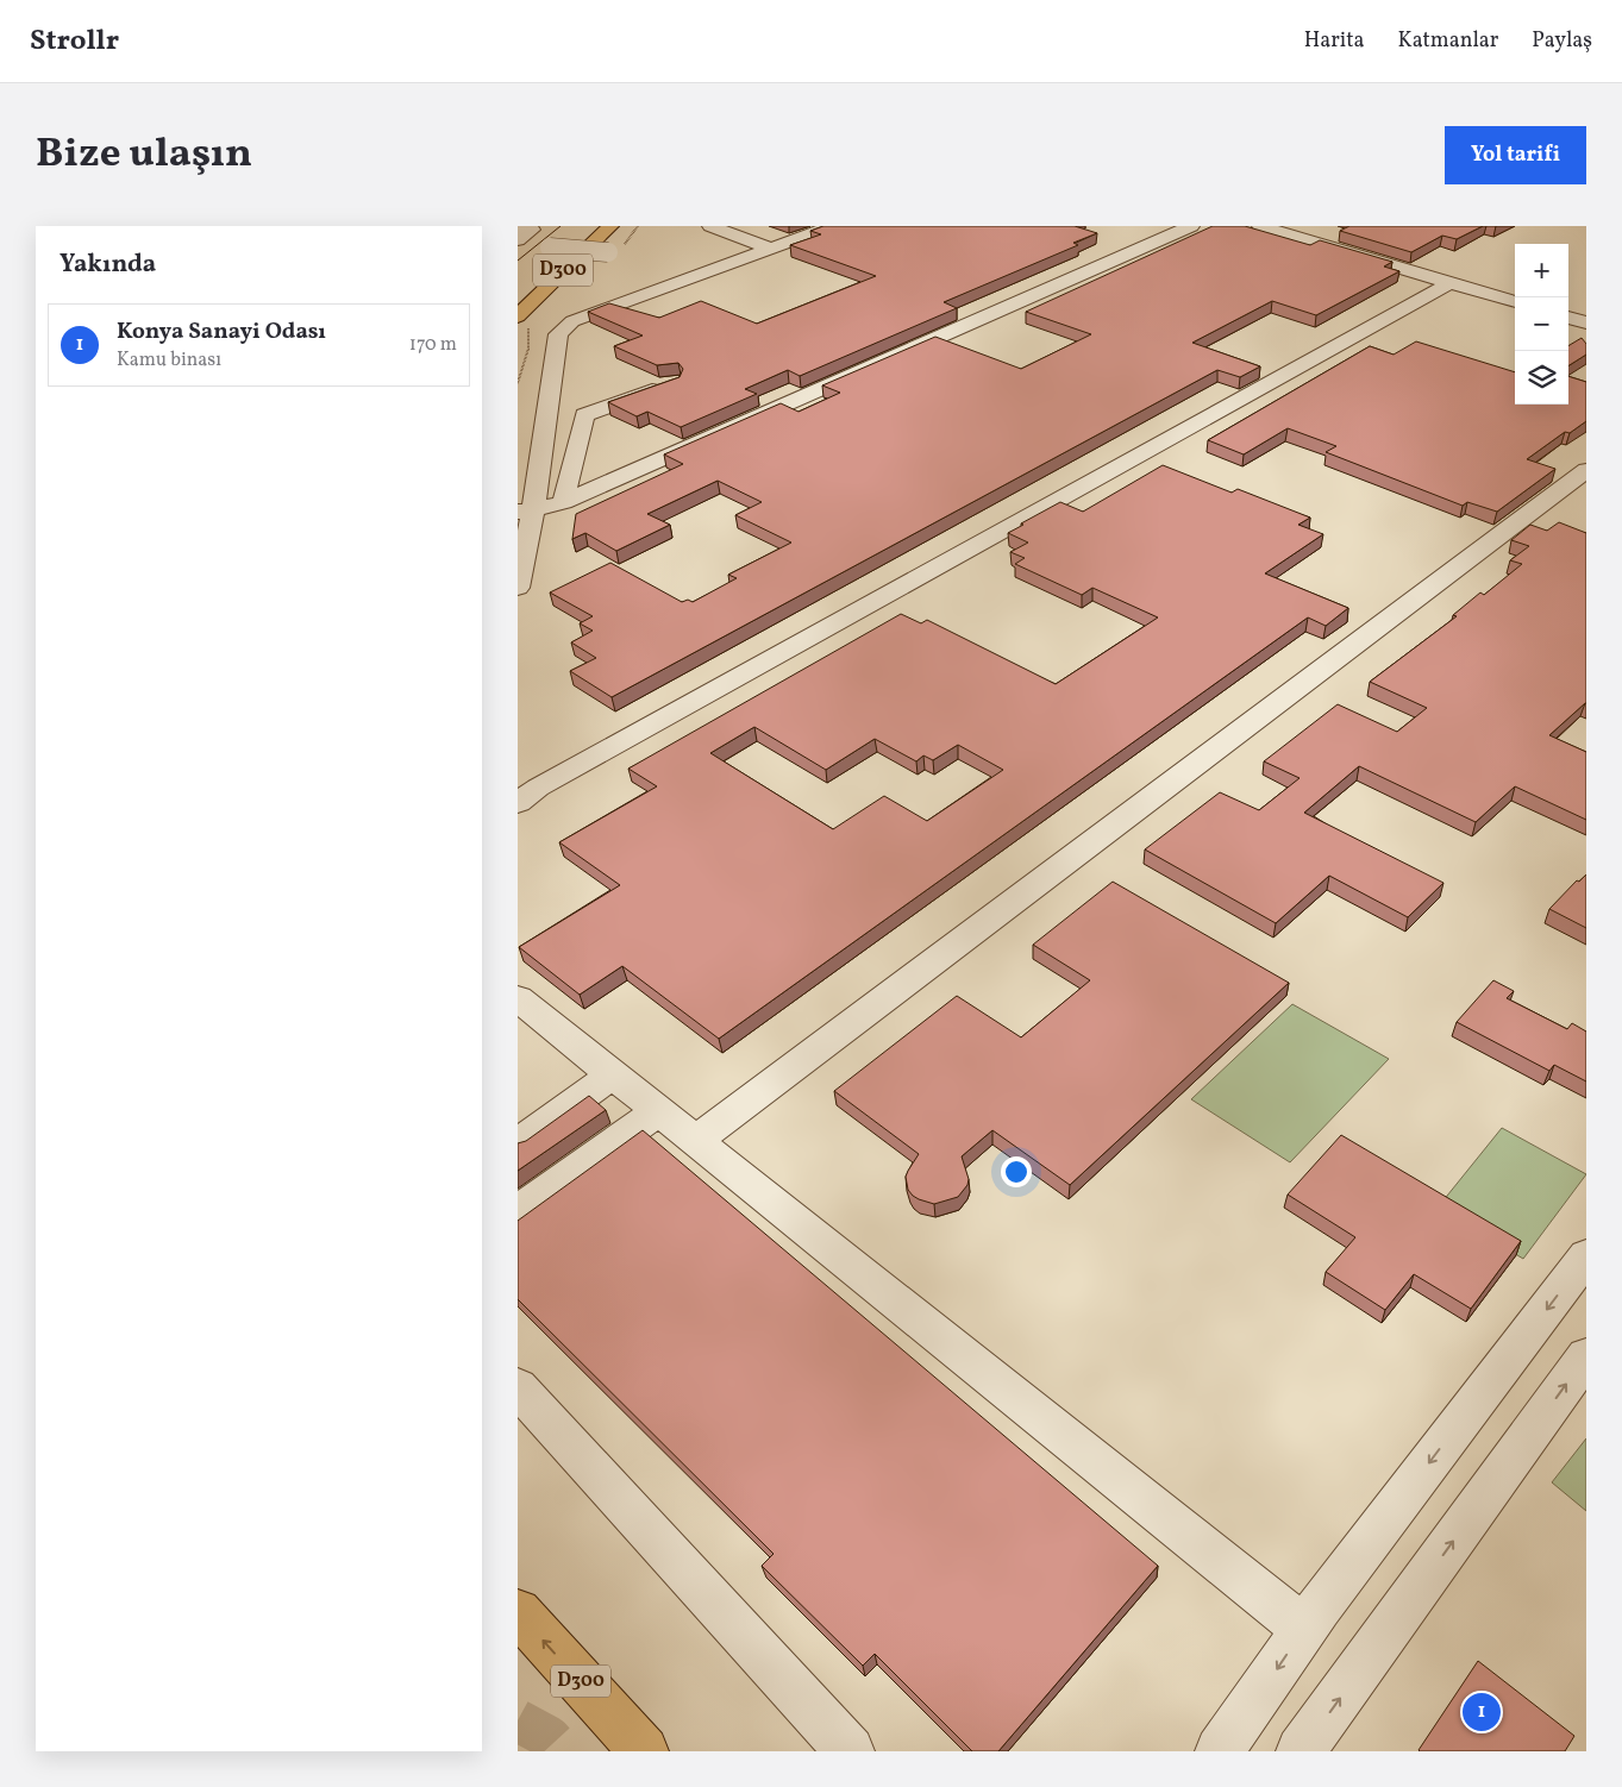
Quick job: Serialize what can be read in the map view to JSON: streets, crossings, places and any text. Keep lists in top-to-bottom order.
{
  "streets": {
    "highway": ["D300"]
  },
  "page": {
    "header": "Strollr",
    "nav": ["Harita", "Katmanlar", "Paylaş"],
    "title": "Bize ulaşın",
    "buttons": "Yol tarifi",
    "heading": "Yakında",
    "map_buttons": ["+", "−"],
    "list": [
      {
        "mark": "1",
        "name": "Konya Sanayi Odası",
        "note": "Kamu binası",
        "value": "170 m"
      }
    ],
    "pins": "1"
  }
}
